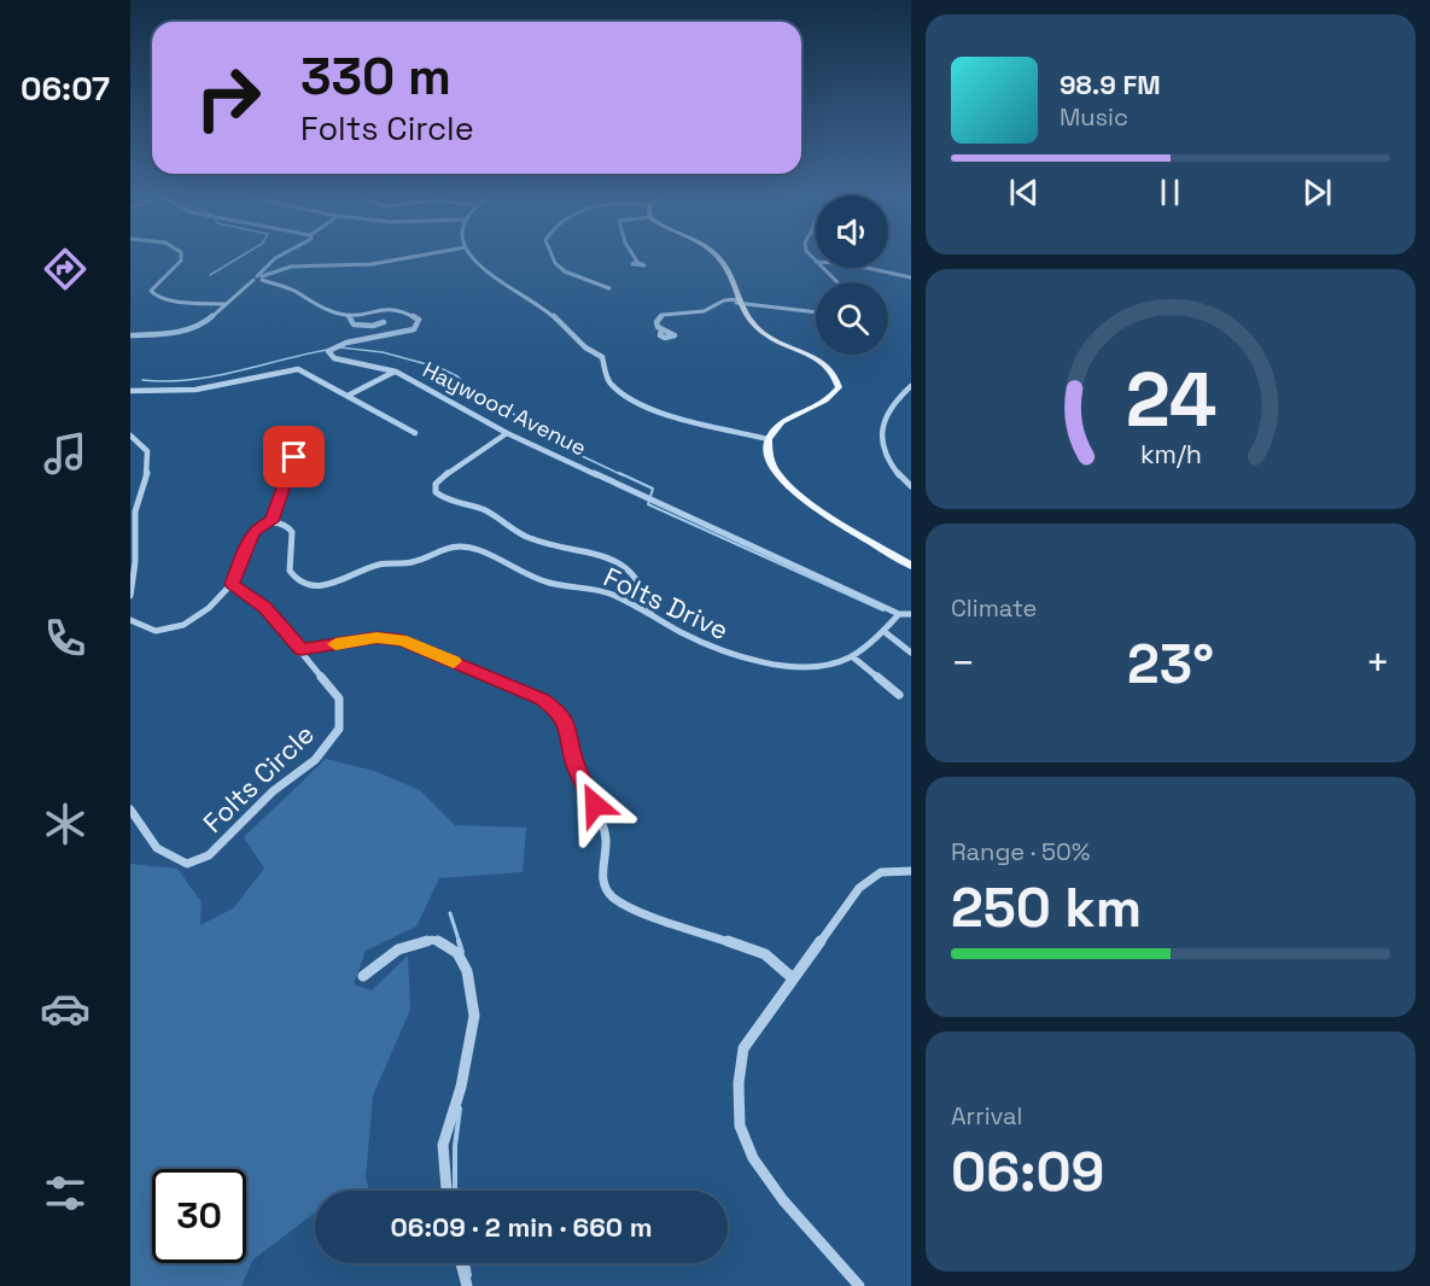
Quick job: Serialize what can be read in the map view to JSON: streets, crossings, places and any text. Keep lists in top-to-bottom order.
{
  "streets": {
    "street": ["Haywood Avenue", "Folts Drive", "Folts Circle"]
  },
  "crossings": [
    ["Haywood Avenue", "Folts Drive"]
  ],
  "page": {
    "tabs": "06:07",
    "turn": ["330 m", "Folts Circle"],
    "song": ["98.9 FM", "Music"],
    "tile": [
      "Climate",
      ["Range · 50%", "250 km"],
      ["Arrival", "06:09"]
    ],
    "heat": ["−", "23°", "+"],
    "limit": "30",
    "trip": "06:09 · 2 min · 660 m",
    "gauge": ["24", "km/h"]
  }
}
